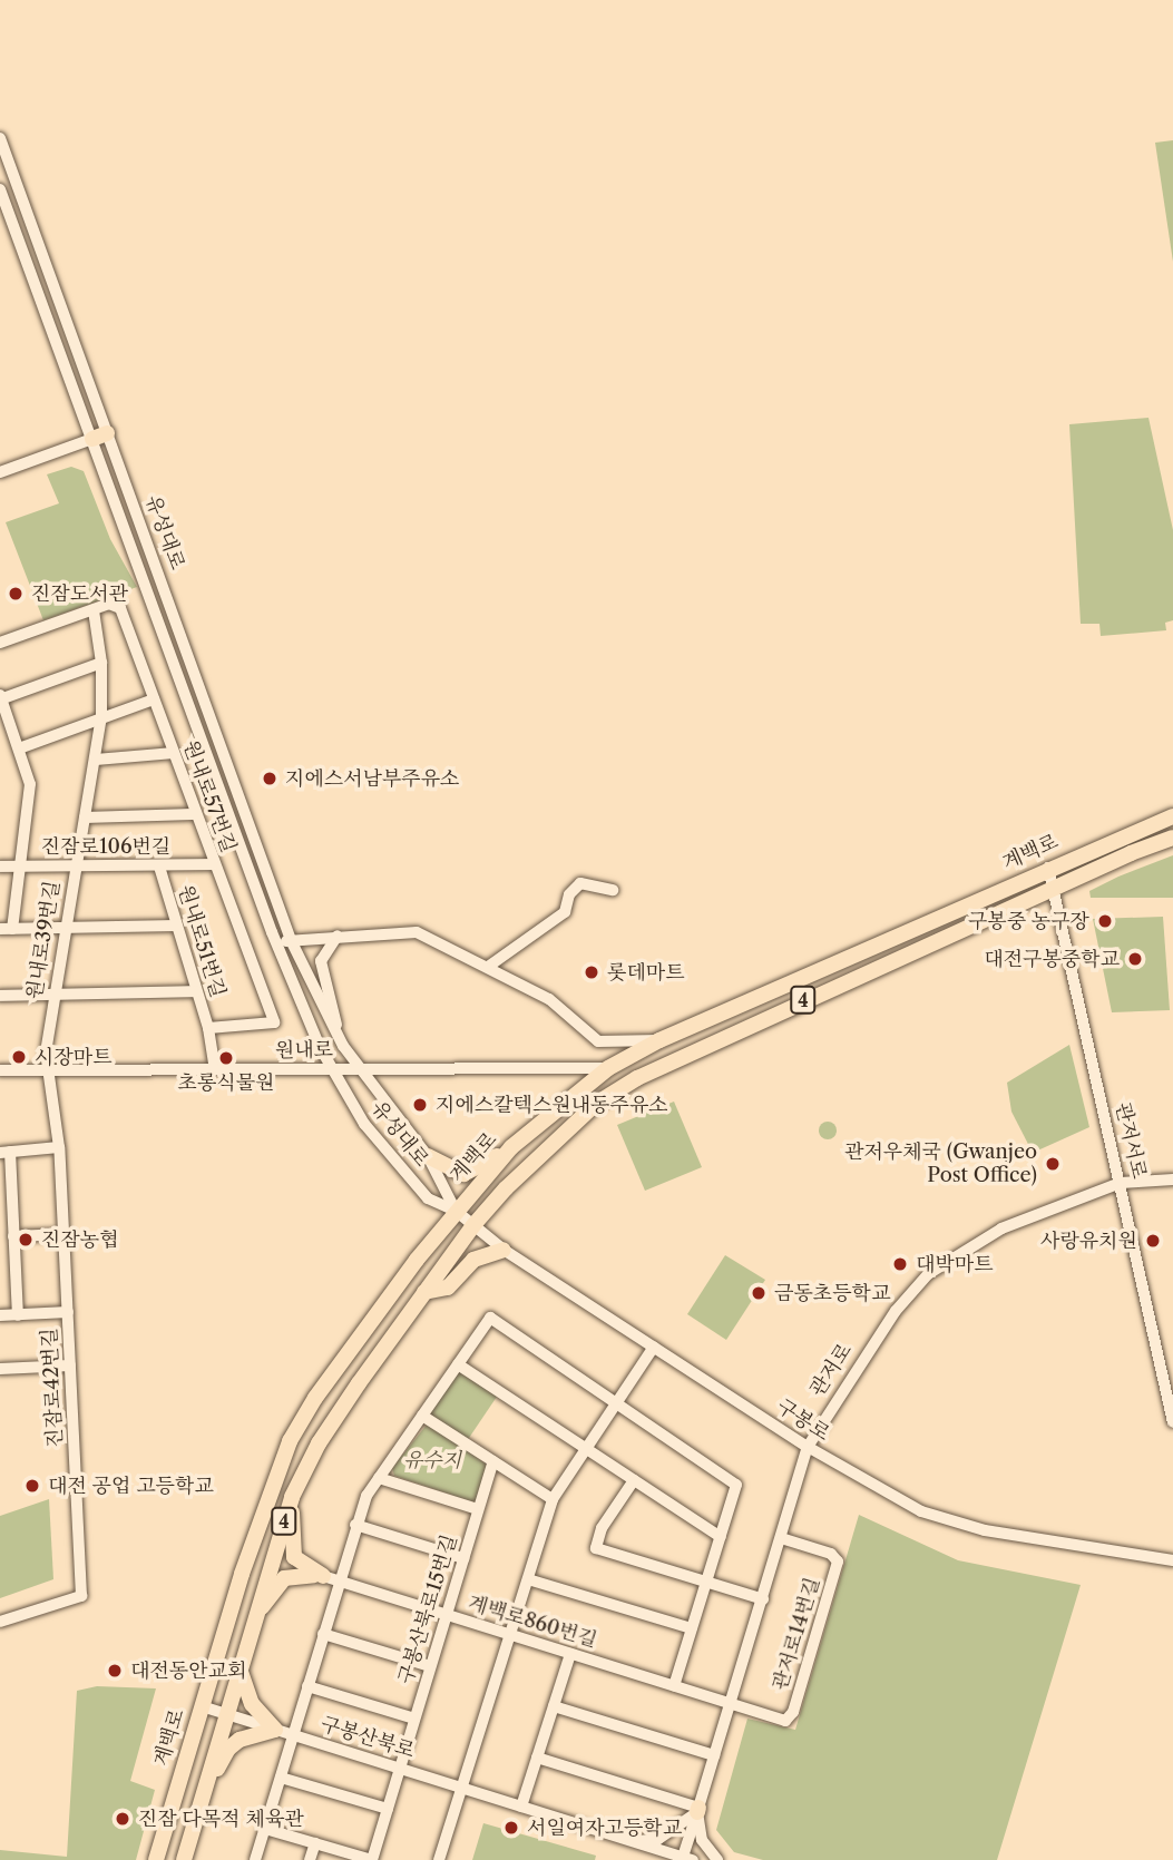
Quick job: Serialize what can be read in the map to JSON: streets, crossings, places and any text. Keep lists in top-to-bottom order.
{
  "streets": {
    "main road": ["계백로", "4"],
    "street": [
      "유성대로",
      "원내로57번길",
      "진잠로106번길",
      "원내로39번길",
      "원내로51번길",
      "원내로",
      "관저서로",
      "관저로",
      "진잠로42번길",
      "구봉로",
      "구봉산북로15번길",
      "계백로860번길",
      "관저로14번길",
      "구봉산북로"
    ]
  },
  "crossings": [
    ["유성대로", "계백로"],
    ["유성대로", "원내로"],
    ["유성대로", "구봉로"],
    ["원내로57번길", "진잠로106번길"],
    ["원내로57번길", "원내로39번길"],
    ["원내로57번길", "원내로51번길"],
    ["진잠로106번길", "원내로39번길"],
    ["진잠로106번길", "원내로51번길"],
    ["계백로", "원내로"],
    ["계백로", "관저서로"],
    ["계백로", "구봉로"],
    ["계백로", "구봉산북로"],
    ["원내로39번길", "원내로"],
    ["원내로39번길", "진잠로42번길"],
    ["원내로51번길", "원내로"],
    ["4", "관저서로"],
    ["4", "구봉로"],
    ["4", "구봉산북로"],
    ["원내로", "진잠로42번길"],
    ["관저서로", "관저로"],
    ["관저로", "구봉로"],
    ["관저로", "계백로860번길"],
    ["관저로", "관저로14번길"],
    ["관저로", "구봉산북로"],
    ["구봉산북로15번길", "계백로860번길"],
    ["구봉산북로15번길", "구봉산북로"],
    ["계백로860번길", "관저로14번길"]
  ],
  "parks": ["유수지"],
  "places": [
    "진잠도서관",
    "지에스서남부주유소",
    "구봉중 농구장",
    "대전구봉중학교",
    "롯데마트",
    "시장마트",
    "초롱식물원",
    "지에스칼텍스원내동주유소",
    "관저우체국 (Gwanjeo Post Office)",
    "진잠농협",
    "사랑유치원",
    "대박마트",
    "금동초등학교",
    "대전 공업 고등학교",
    "대전동안교회",
    "진잠 다목적 체육관",
    "서일여자고등학교"
  ]
}
